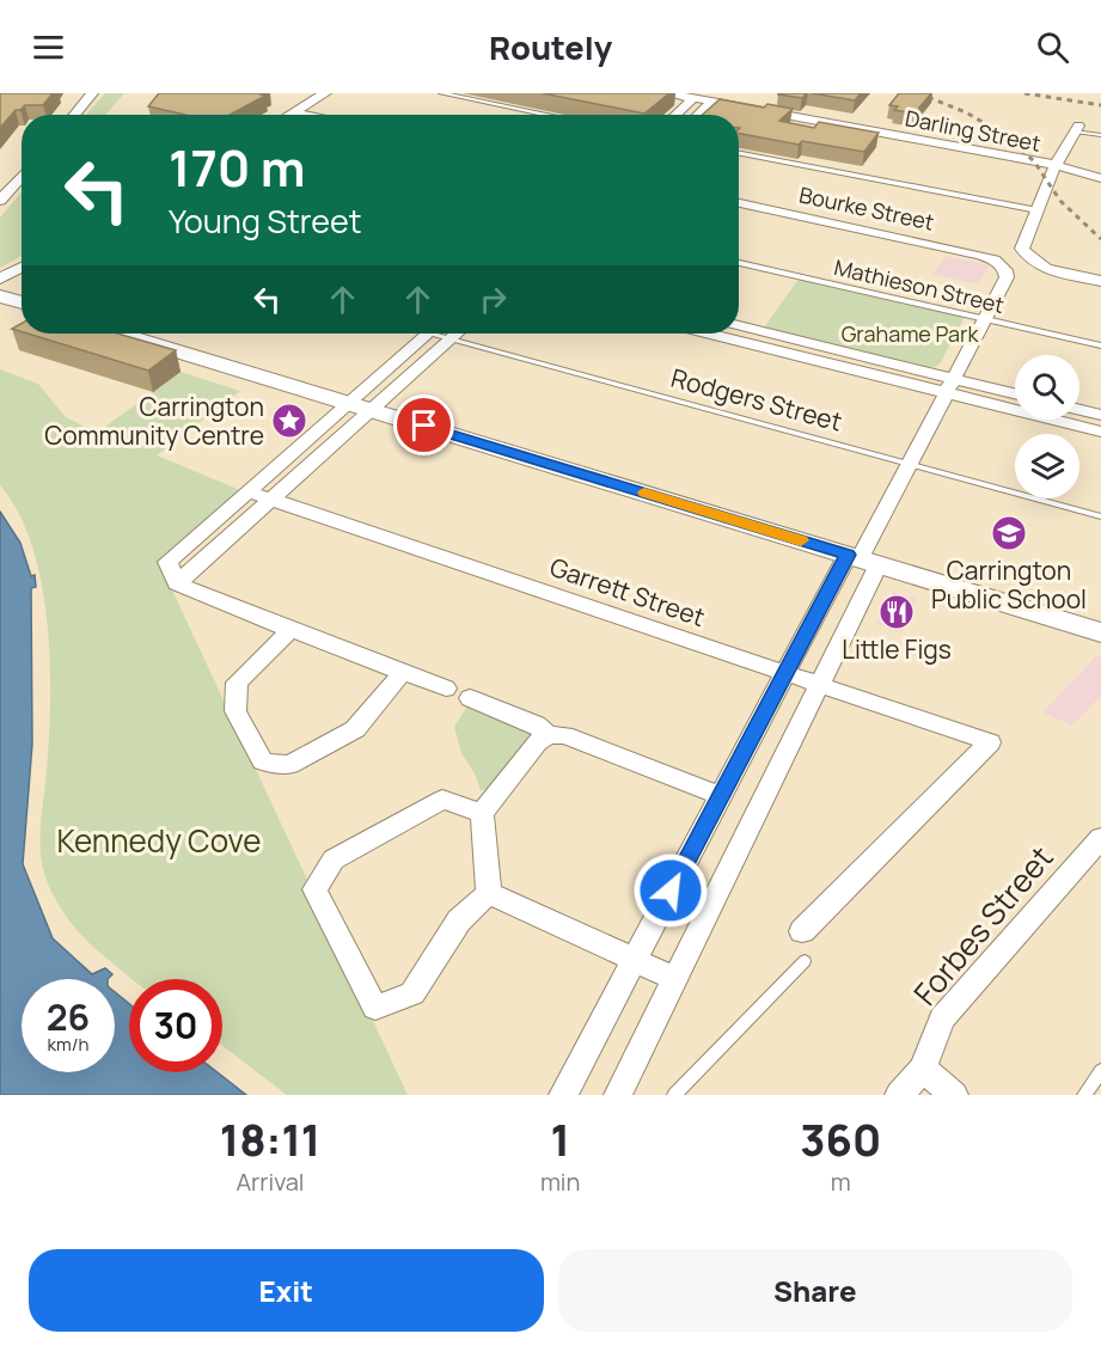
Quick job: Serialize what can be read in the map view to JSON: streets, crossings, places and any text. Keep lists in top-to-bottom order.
{
  "streets": {
    "street": [
      "Darling Street",
      "Bourke Street",
      "Garrett Street",
      "Forbes Street"
    ],
    "lane": ["Mathieson Street", "Rodgers Street"]
  },
  "crossings": [
    ["Bourke Street", "Mathieson Street"]
  ],
  "parks": ["Grahame Park", "Kennedy Cove"],
  "places": {
    "place": ["Carrington Community Centre"],
    "school or university": ["Carrington Public School"],
    "restaurant": ["Little Figs"]
  },
  "page": {
    "header": "Routely",
    "turn": ["170 m", "Young Street"],
    "speed": "26 km/h",
    "limit": "30",
    "eta": [
      "18:11",
      "Arrival",
      "1",
      "min",
      "360",
      "m"
    ],
    "buttons": ["Exit", "Share"]
  }
}
